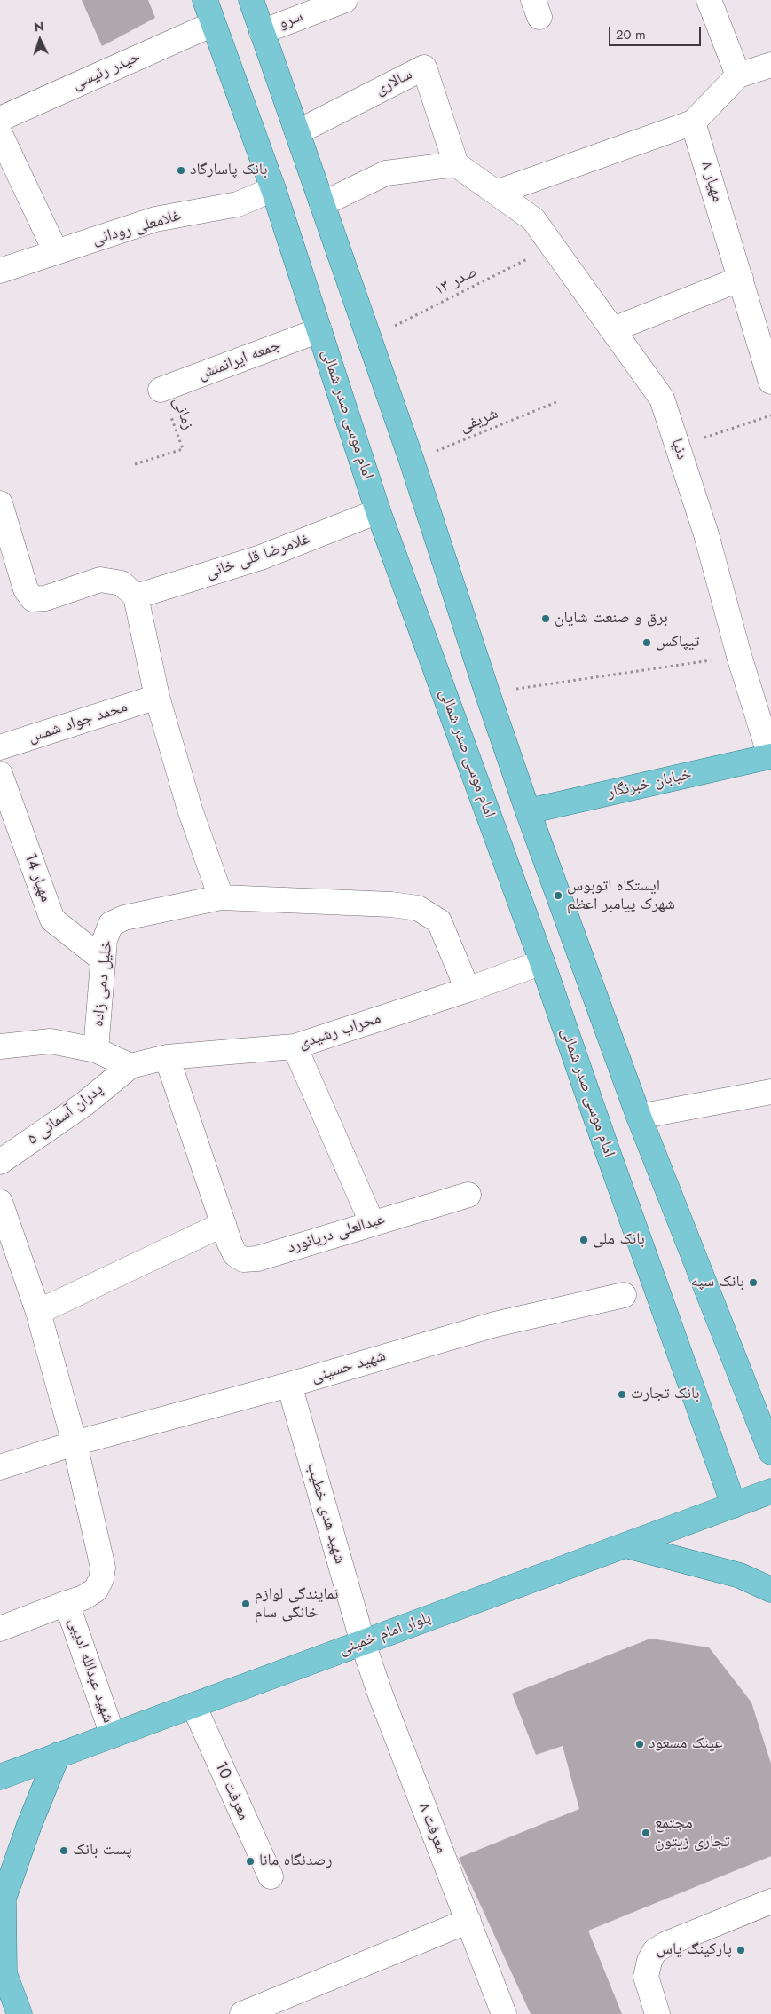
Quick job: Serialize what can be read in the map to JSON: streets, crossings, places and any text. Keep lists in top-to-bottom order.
{
  "streets": {
    "main road": ["امام موسی صدر شمالی", "خیابان خبرنگار", "بلوار امام خمینی"],
    "street": [
      "سرو",
      "حیدر رئیسی",
      "سالاری",
      "مهیار ۸",
      "غلامعلی رودانی",
      "جمعه ایرانمنش",
      "دنیا",
      "غلامرضا قلی خانی",
      "محمد جواد شمس",
      "مهیار 14",
      "خلیل دمی زاده",
      "محراب رشیدی",
      "پدران آسمانی ۵",
      "عبدالعلی دریانورد",
      "شهید حسینی",
      "شهید هدی خطیب",
      "شهید عبدالله ادیبی",
      "معرفت 10",
      "معرفت ۸"
    ],
    "path": ["صدر ۱۳", "زمانی", "شریفی"]
  },
  "crossings": [
    ["حیدر رئیسی", "امام موسی صدر شمالی"],
    ["سالاری", "دنیا"],
    ["غلامعلی رودانی", "امام موسی صدر شمالی"],
    ["صدر ۱۳", "دنیا"],
    ["جمعه ایرانمنش", "زمانی"],
    ["جمعه ایرانمنش", "امام موسی صدر شمالی"],
    ["امام موسی صدر شمالی", "غلامرضا قلی خانی"],
    ["امام موسی صدر شمالی", "محراب رشیدی"],
    ["امام موسی صدر شمالی", "بلوار امام خمینی"],
    ["دنیا", "خیابان خبرنگار"],
    ["مهیار 14", "خلیل دمی زاده"],
    ["محراب رشیدی", "پدران آسمانی ۵"],
    ["محراب رشیدی", "عبدالعلی دریانورد"],
    ["شهید حسینی", "شهید هدی خطیب"],
    ["شهید حسینی", "شهید عبدالله ادیبی"],
    ["شهید هدی خطیب", "بلوار امام خمینی"],
    ["شهید هدی خطیب", "معرفت ۸"],
    ["بلوار امام خمینی", "شهید عبدالله ادیبی"],
    ["بلوار امام خمینی", "معرفت 10"],
    ["بلوار امام خمینی", "معرفت ۸"]
  ],
  "places": [
    "بانک پاسارگاد",
    "برق و صنعت شایان",
    "تیپاکس",
    "ایستگاه اتوبوس شهرک پیامبر اعظم",
    "بانک ملی",
    "بانک سپه",
    "بانک تجارت",
    "نمایندگی لوازم خانگی سام",
    "عینک ‌‌مسعود",
    "مجتمع تجاری زیتون",
    "پست بانک",
    "رصدنگاه مانا",
    "پارکینگ یاس"
  ],
  "scale_bar": "20 m",
  "north": "top"
}
